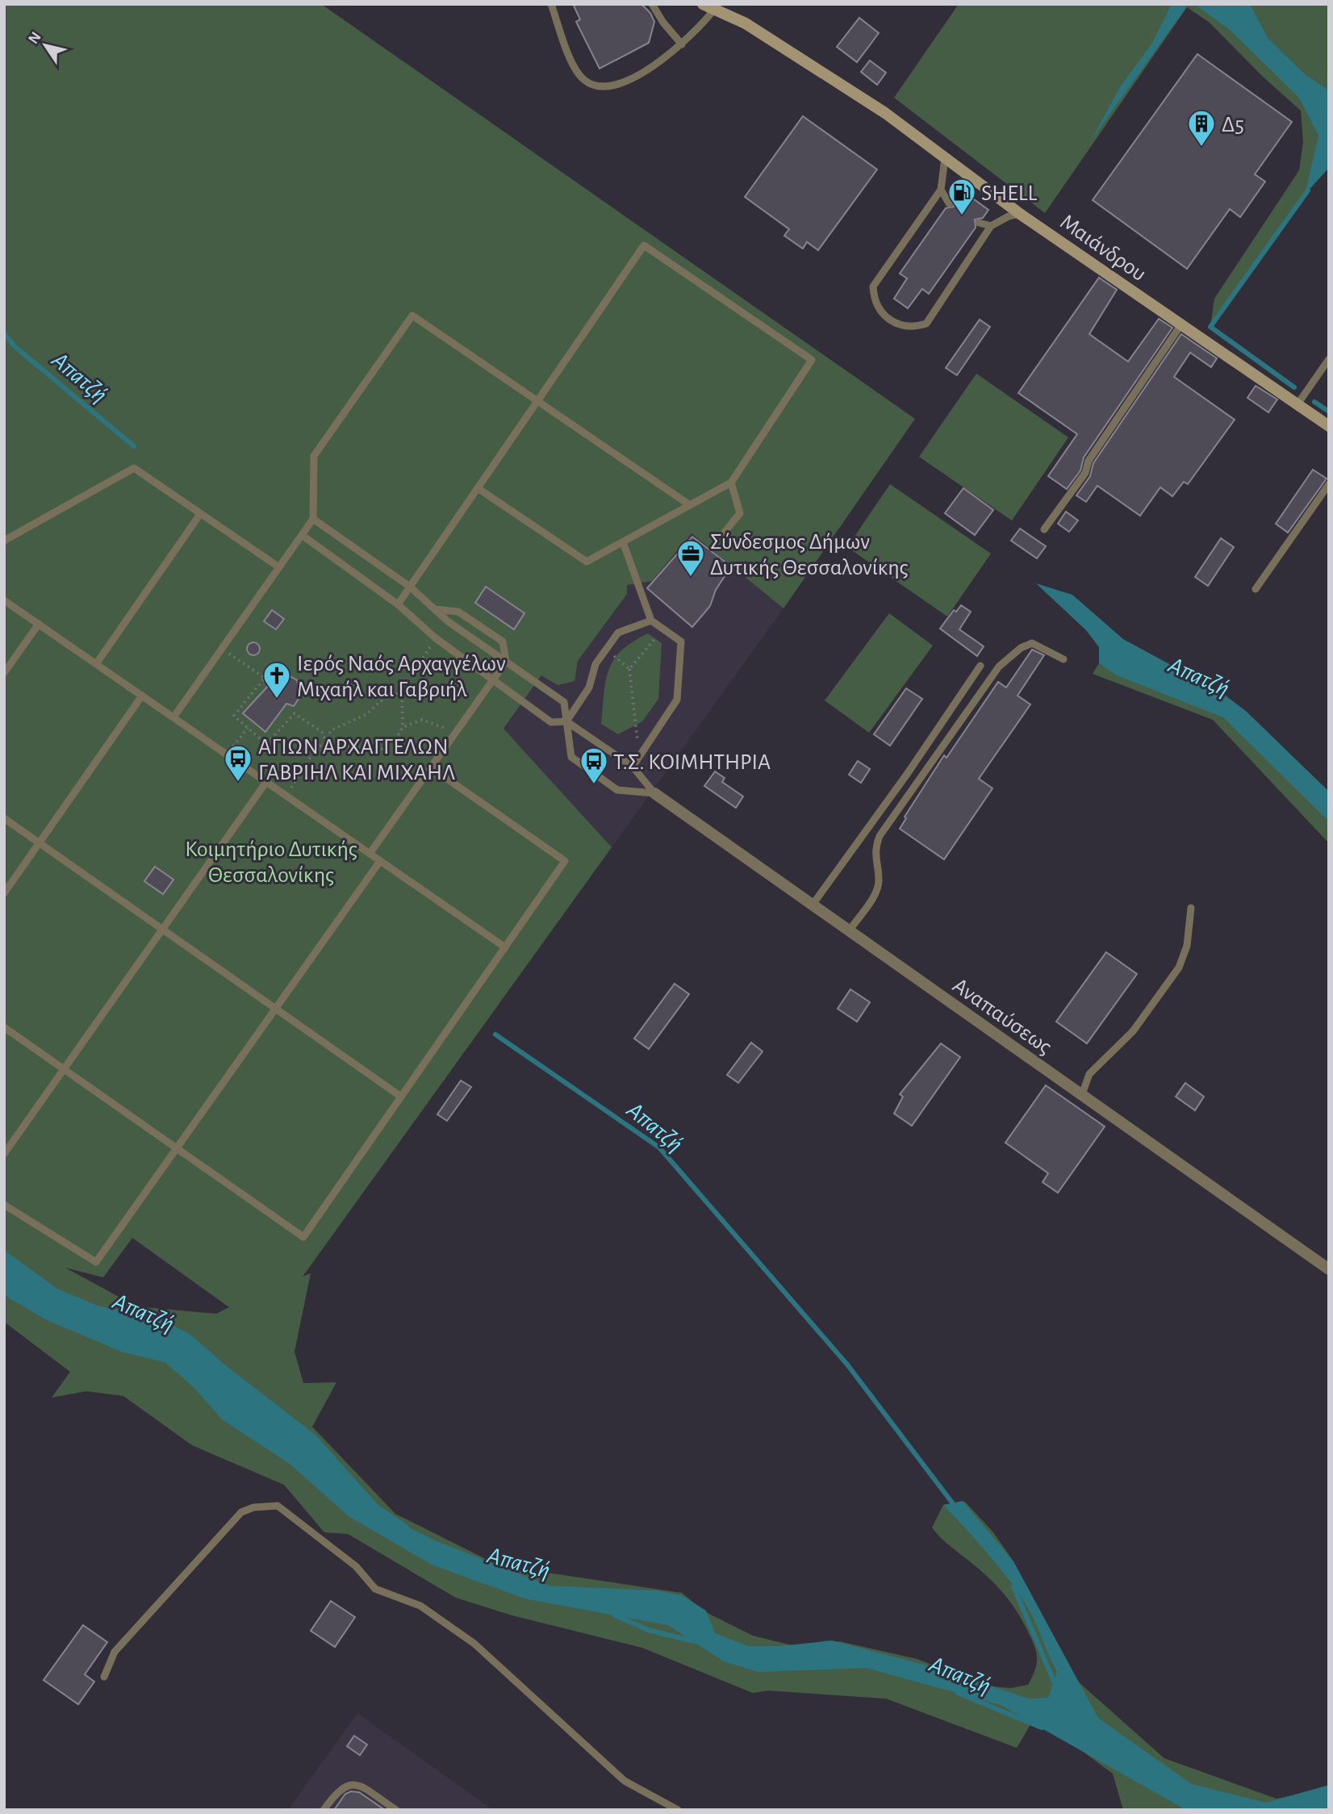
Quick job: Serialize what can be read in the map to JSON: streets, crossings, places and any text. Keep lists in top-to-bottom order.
{
  "streets": {
    "main road": ["Μαιάνδρου"],
    "street": ["Αναπαύσεως"]
  },
  "water": ["Απατζή"],
  "parks": ["Κοιμητήριο Δυτικής Θεσσαλονίκης"],
  "places": {
    "building": ["Δ5"],
    "fuel station": ["SHELL"],
    "office": ["Σύνδεσμος Δήμων Δυτικής Θεσσαλονίκης"],
    "church": ["Ιερός Ναός Αρχαγγέλων Μιχαήλ και Γαβριήλ"],
    "bus stop": ["ΑΓΙΩΝ ΑΡΧΑΓΓΕΛΩΝ ΓΑΒΡΙΗΛ ΚΑΙ ΜΙΧΑΗΛ", "Τ.Σ. ΚΟΙΜΗΤΗΡΙΑ"]
  },
  "north": "top left"
}
